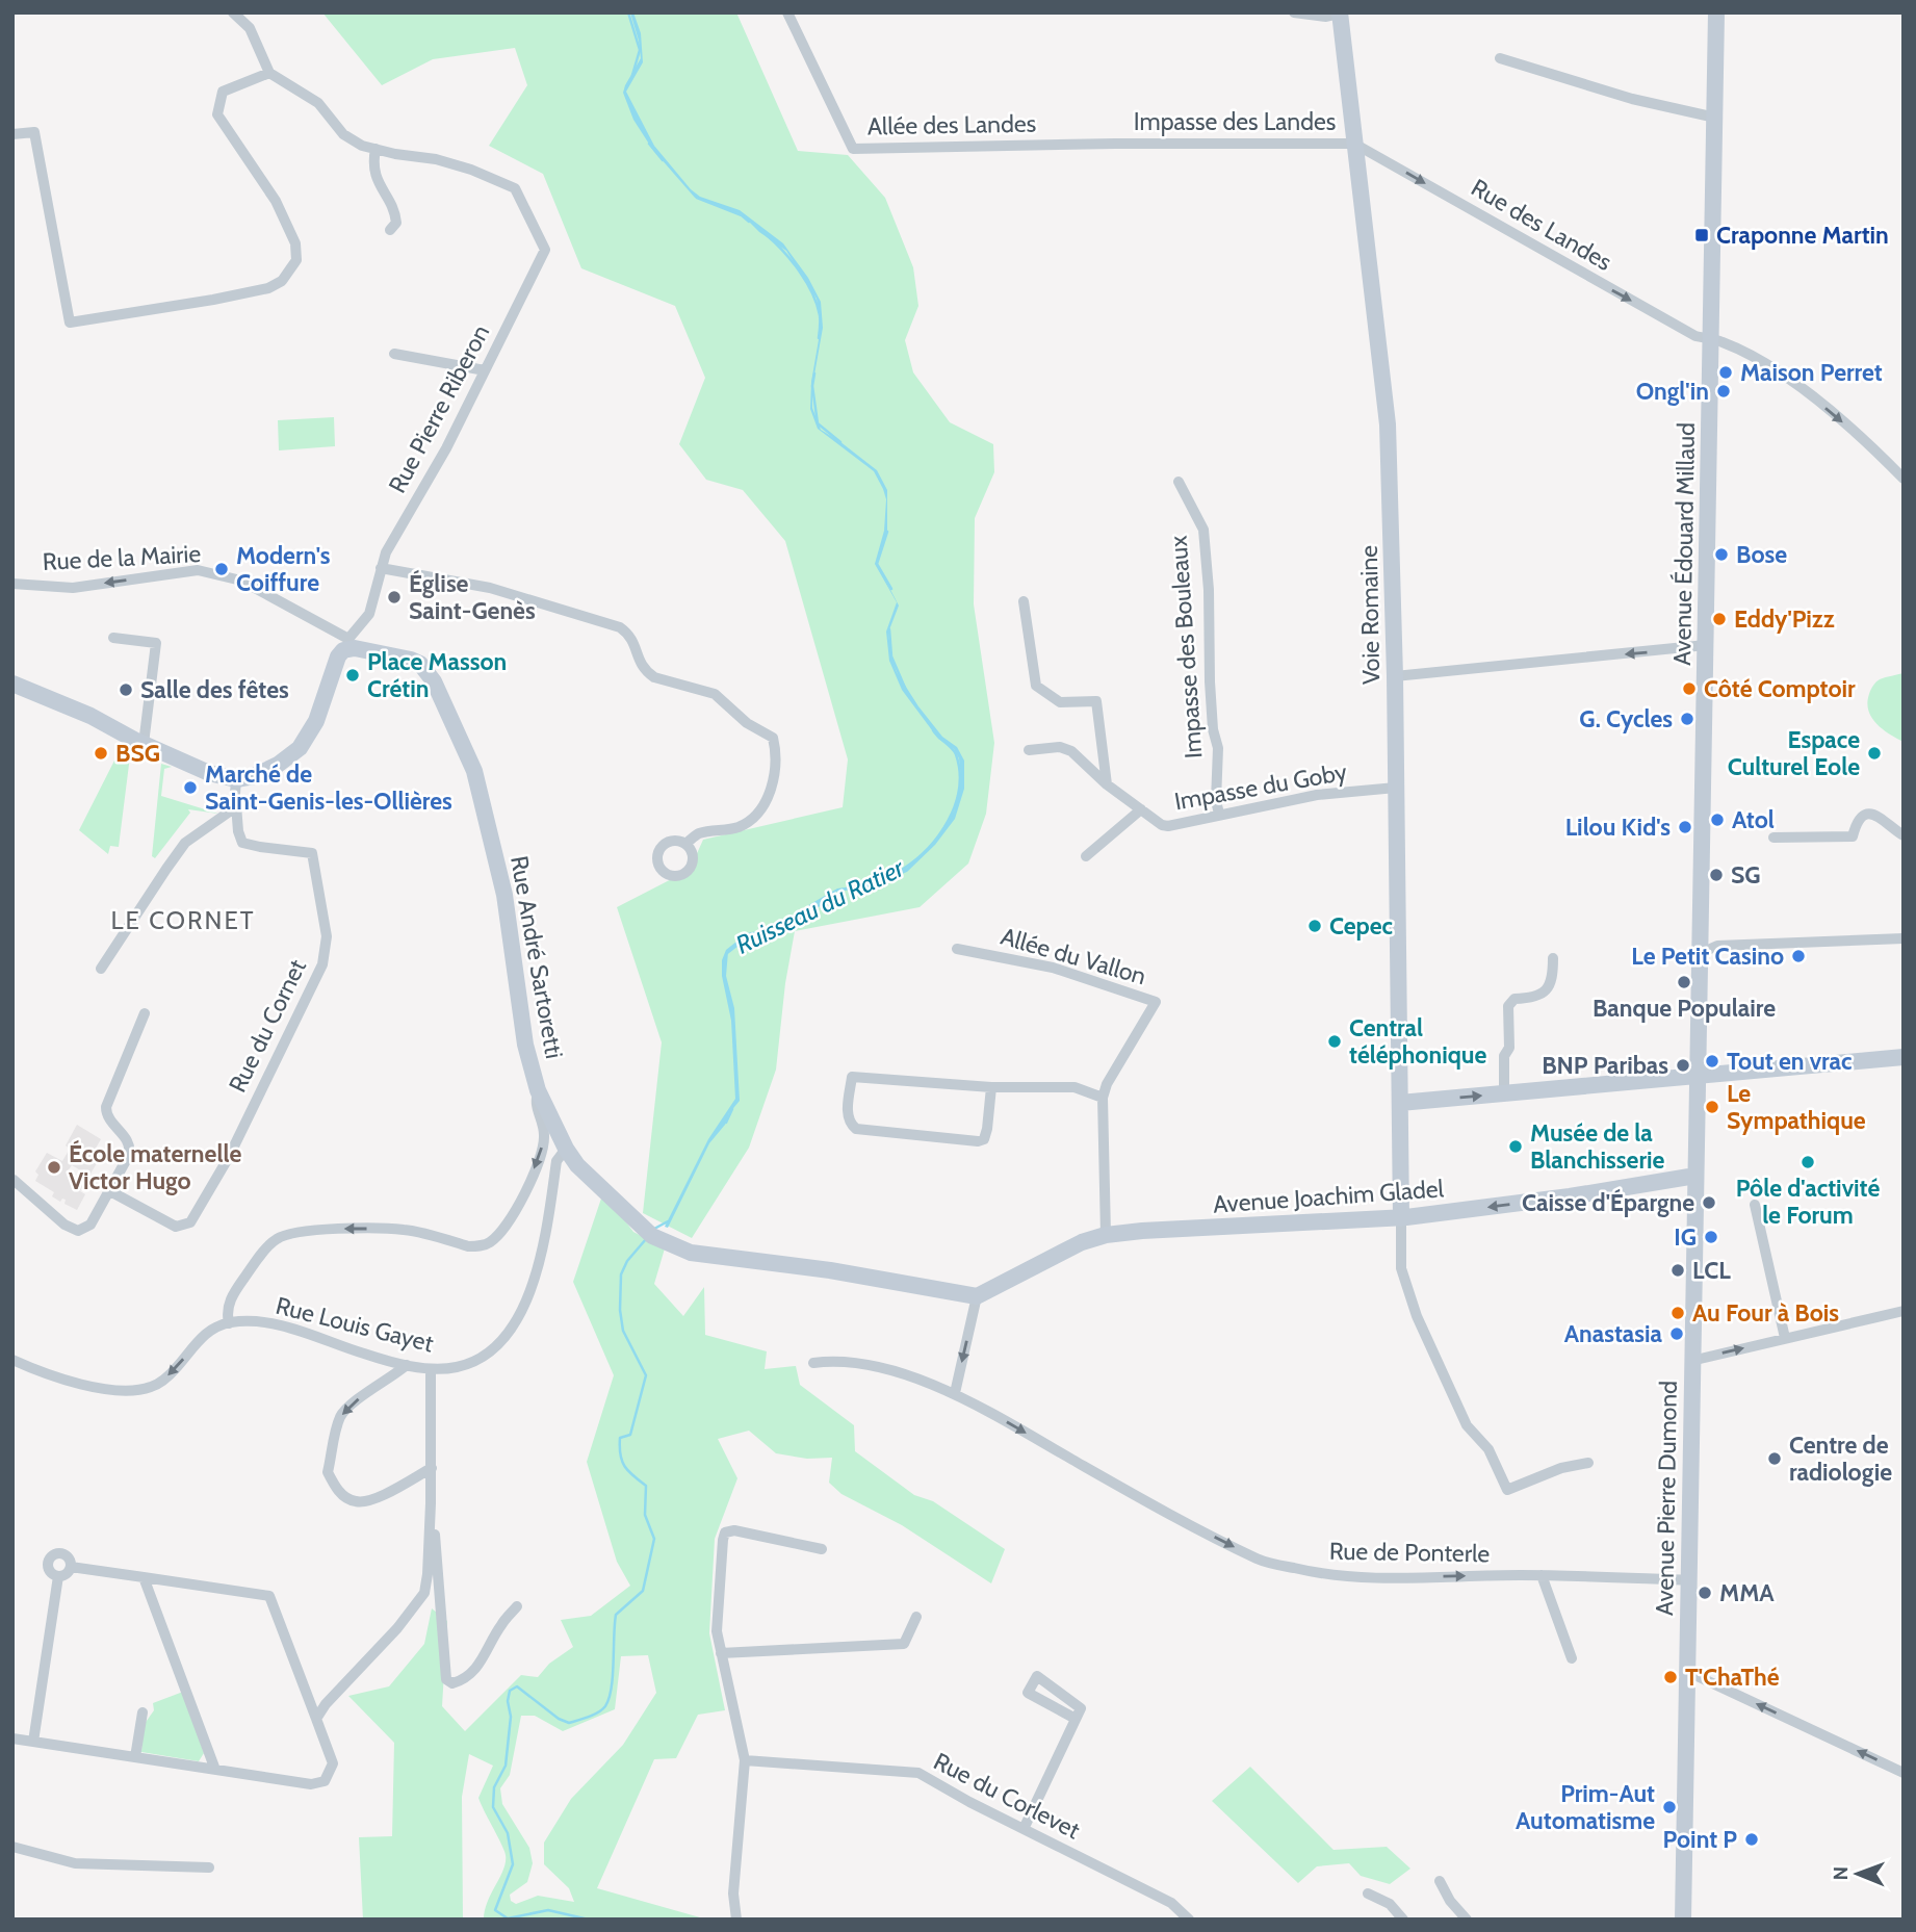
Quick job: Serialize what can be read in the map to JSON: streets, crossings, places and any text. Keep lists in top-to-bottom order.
{
  "streets": {
    "street": [
      "Impasse des Landes",
      "Allée des Landes",
      "Rue des Landes",
      "Rue Pierre Riberon",
      "Avenue Édouard Millaud",
      "Rue de la Mairie",
      "Voie Romaine",
      "Impasse des Bouleaux",
      "Impasse du Goby",
      "Allée du Vallon",
      "Rue André Sartoretti",
      "Rue du Cornet",
      "Avenue Joachim Gladel",
      "Rue Louis Gayet",
      "Avenue Pierre Dumond",
      "Rue de Ponterle",
      "Rue du Corlevet"
    ]
  },
  "crossings": [
    ["Impasse des Landes", "Allée des Landes"],
    ["Impasse des Landes", "Rue des Landes"],
    ["Impasse des Landes", "Voie Romaine"],
    ["Rue des Landes", "Avenue Édouard Millaud"],
    ["Rue des Landes", "Voie Romaine"],
    ["Rue Pierre Riberon", "Rue de la Mairie"],
    ["Rue Pierre Riberon", "Rue André Sartoretti"],
    ["Avenue Édouard Millaud", "Avenue Pierre Dumond"],
    ["Rue de la Mairie", "Rue André Sartoretti"],
    ["Voie Romaine", "Impasse du Goby"],
    ["Voie Romaine", "Avenue Joachim Gladel"],
    ["Impasse des Bouleaux", "Impasse du Goby"],
    ["Allée du Vallon", "Avenue Joachim Gladel"],
    ["Rue André Sartoretti", "Avenue Joachim Gladel"],
    ["Rue André Sartoretti", "Rue Louis Gayet"],
    ["Avenue Joachim Gladel", "Avenue Pierre Dumond"],
    ["Avenue Pierre Dumond", "Rue de Ponterle"]
  ],
  "one_way": ["Rue des Landes", "Rue de la Mairie", "Rue de Ponterle"],
  "districts": ["LE CORNET"],
  "water": ["Ruisseau du Ratier"],
  "places": {
    "transit": ["Craponne Martin"],
    "other": [
      "Maison Perret",
      "Ongl'in",
      "Bose",
      "Modern's Coiffure",
      "Église Saint-Genès",
      "Eddy'Pizz",
      "Place Masson Crétin",
      "Côté Comptoir",
      "Salle des fêtes",
      "G. Cycles",
      "BSG",
      "Espace Culturel Eole",
      "Marché de Saint-Genis-les-Ollières",
      "Atol",
      "Lilou Kid's",
      "SG",
      "Cepec",
      "Le Petit Casino",
      "Banque Populaire",
      "Central téléphonique",
      "Tout en vrac",
      "BNP Paribas",
      "Le Sympathique",
      "Musée de la Blanchisserie",
      "Pôle d'activité le Forum",
      "École maternelle Victor Hugo",
      "Caisse d'Épargne",
      "IG",
      "LCL",
      "Au Four à Bois",
      "Anastasia",
      "Centre de radiologie",
      "MMA",
      "T'ChaThé",
      "Prim-Aut Automatisme",
      "Point P"
    ]
  },
  "north": "left"
}
